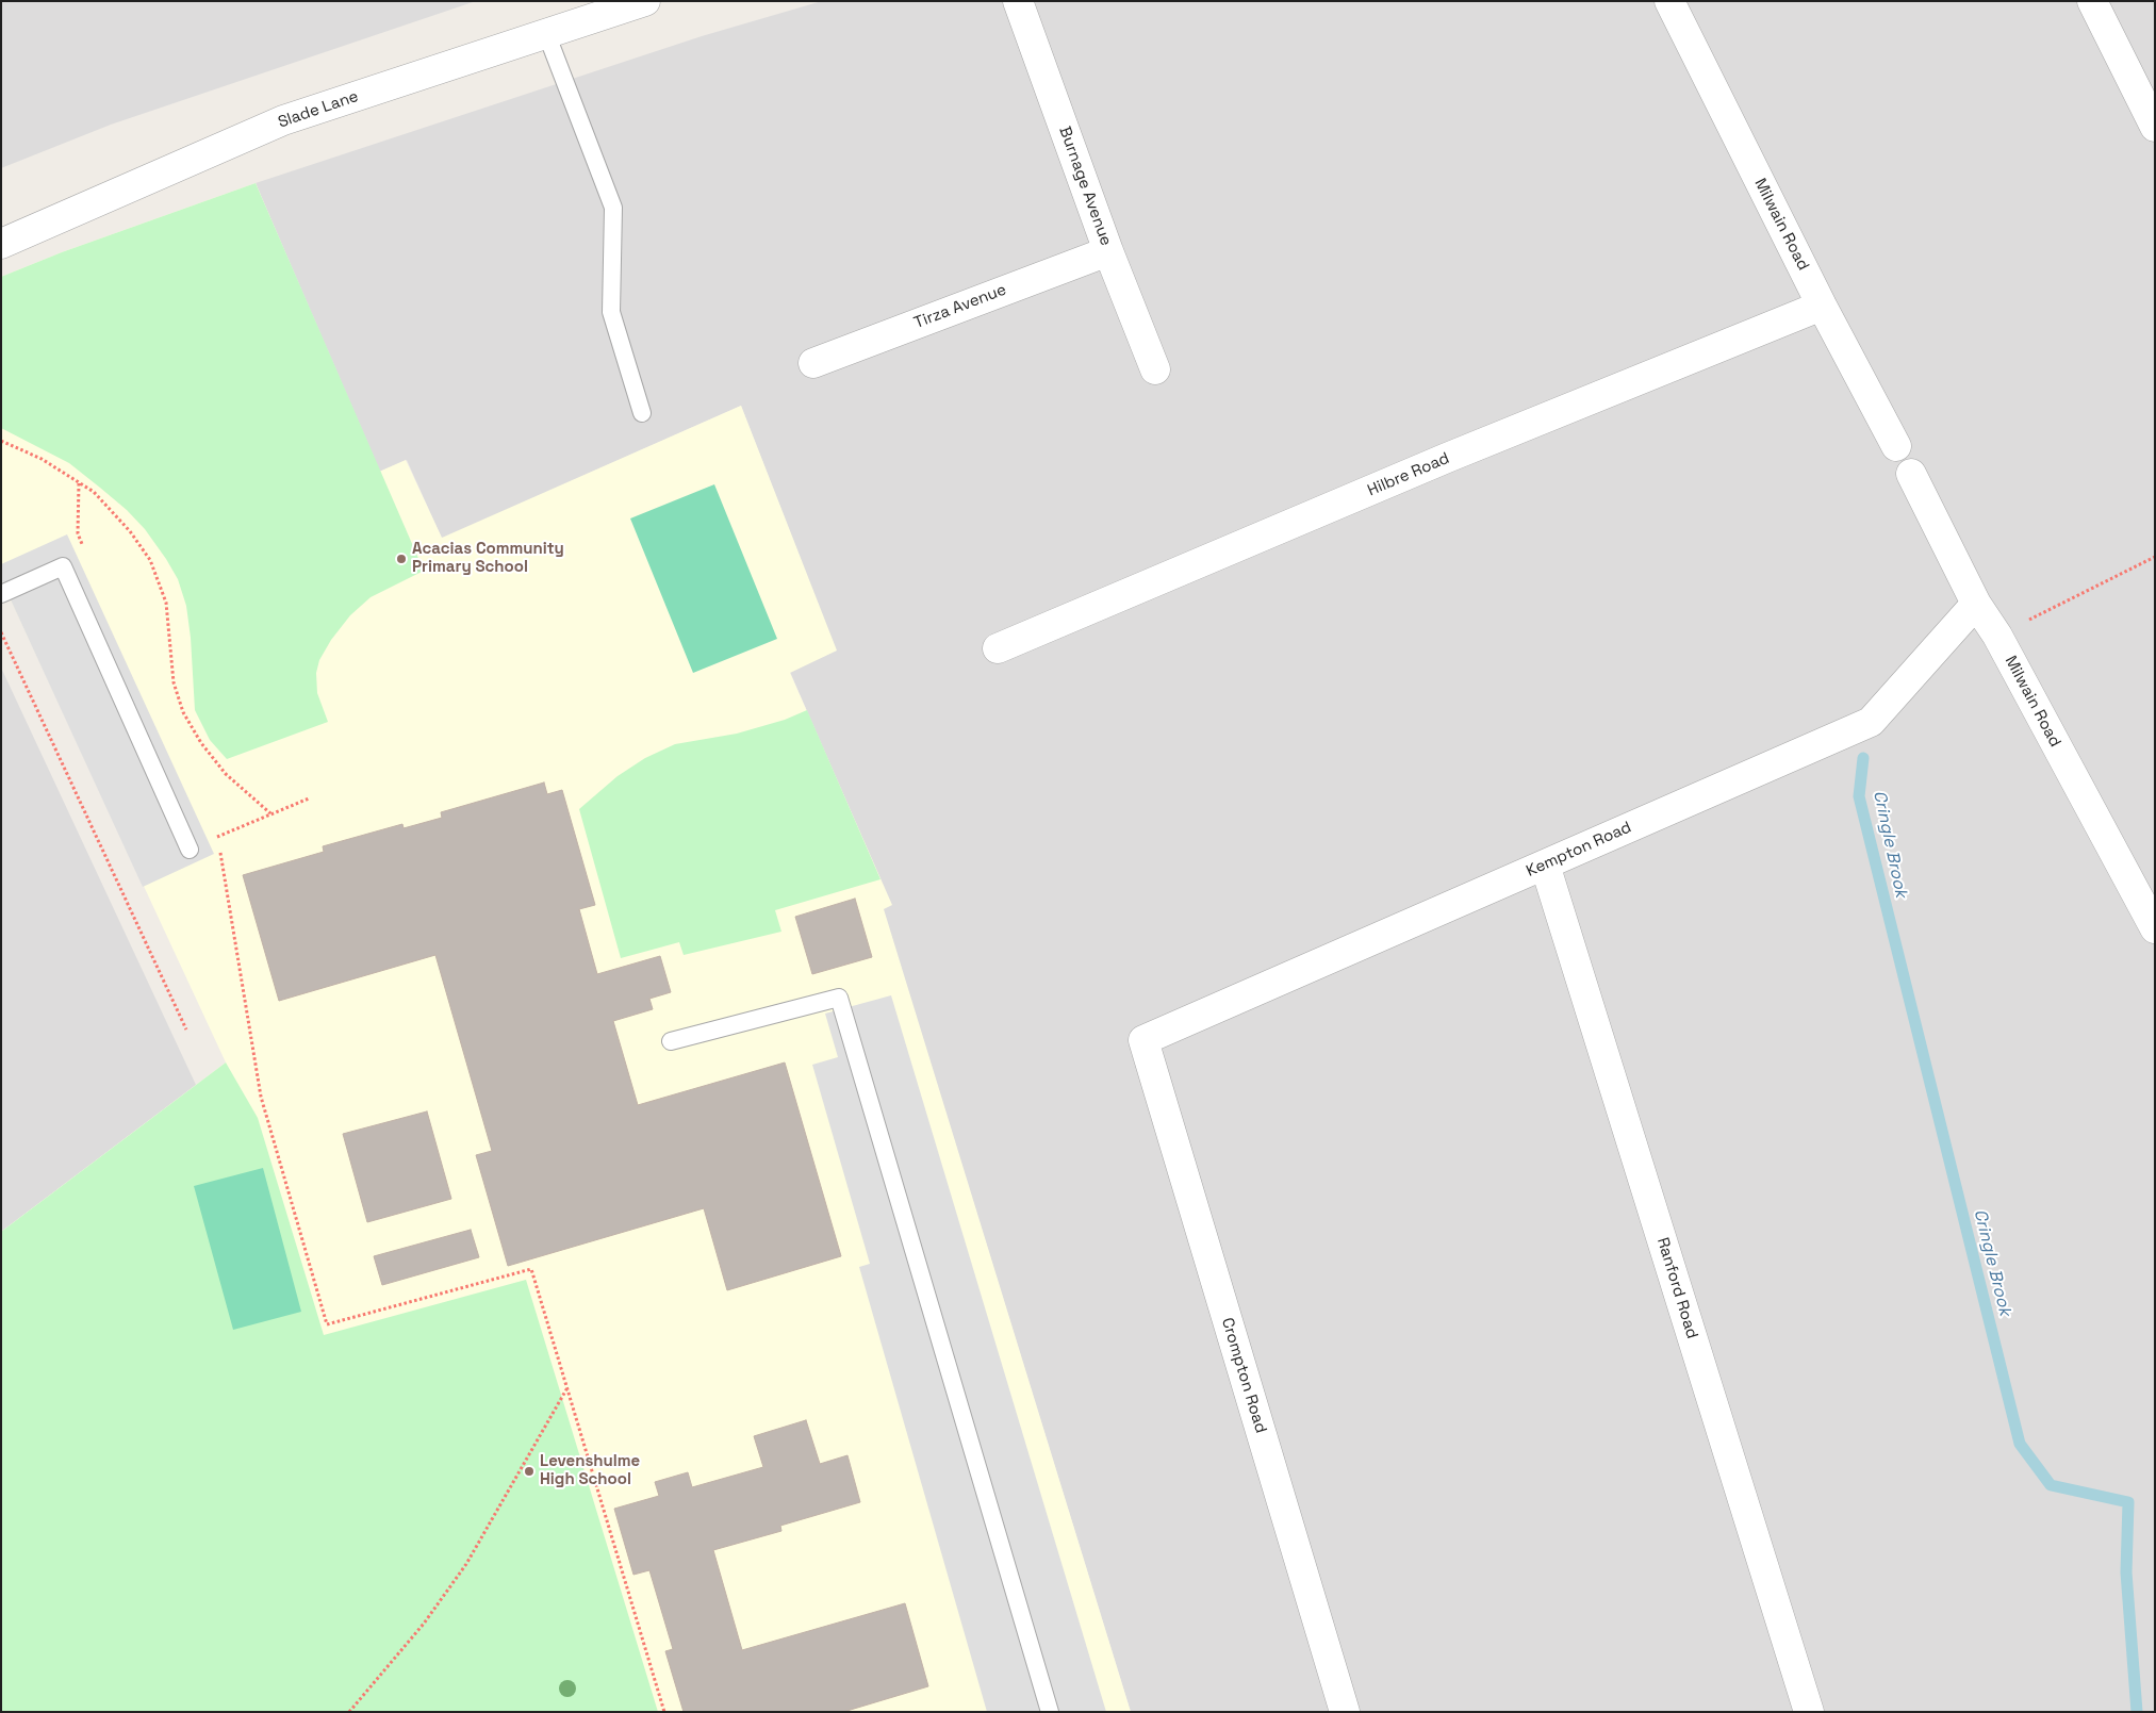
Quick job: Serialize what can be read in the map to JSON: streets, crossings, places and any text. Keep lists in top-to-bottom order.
{
  "streets": {
    "street": [
      "Slade Lane",
      "Burnage Avenue",
      "Milwain Road",
      "Tirza Avenue",
      "Hilbre Road",
      "Kempton Road",
      "Ranford Road",
      "Crompton Road"
    ]
  },
  "crossings": [
    ["Burnage Avenue", "Tirza Avenue"],
    ["Milwain Road", "Hilbre Road"],
    ["Milwain Road", "Kempton Road"],
    ["Kempton Road", "Ranford Road"],
    ["Kempton Road", "Crompton Road"]
  ],
  "water": ["Cringle Brook"],
  "places": ["Acacias Community Primary School", "Levenshulme High School"]
}
